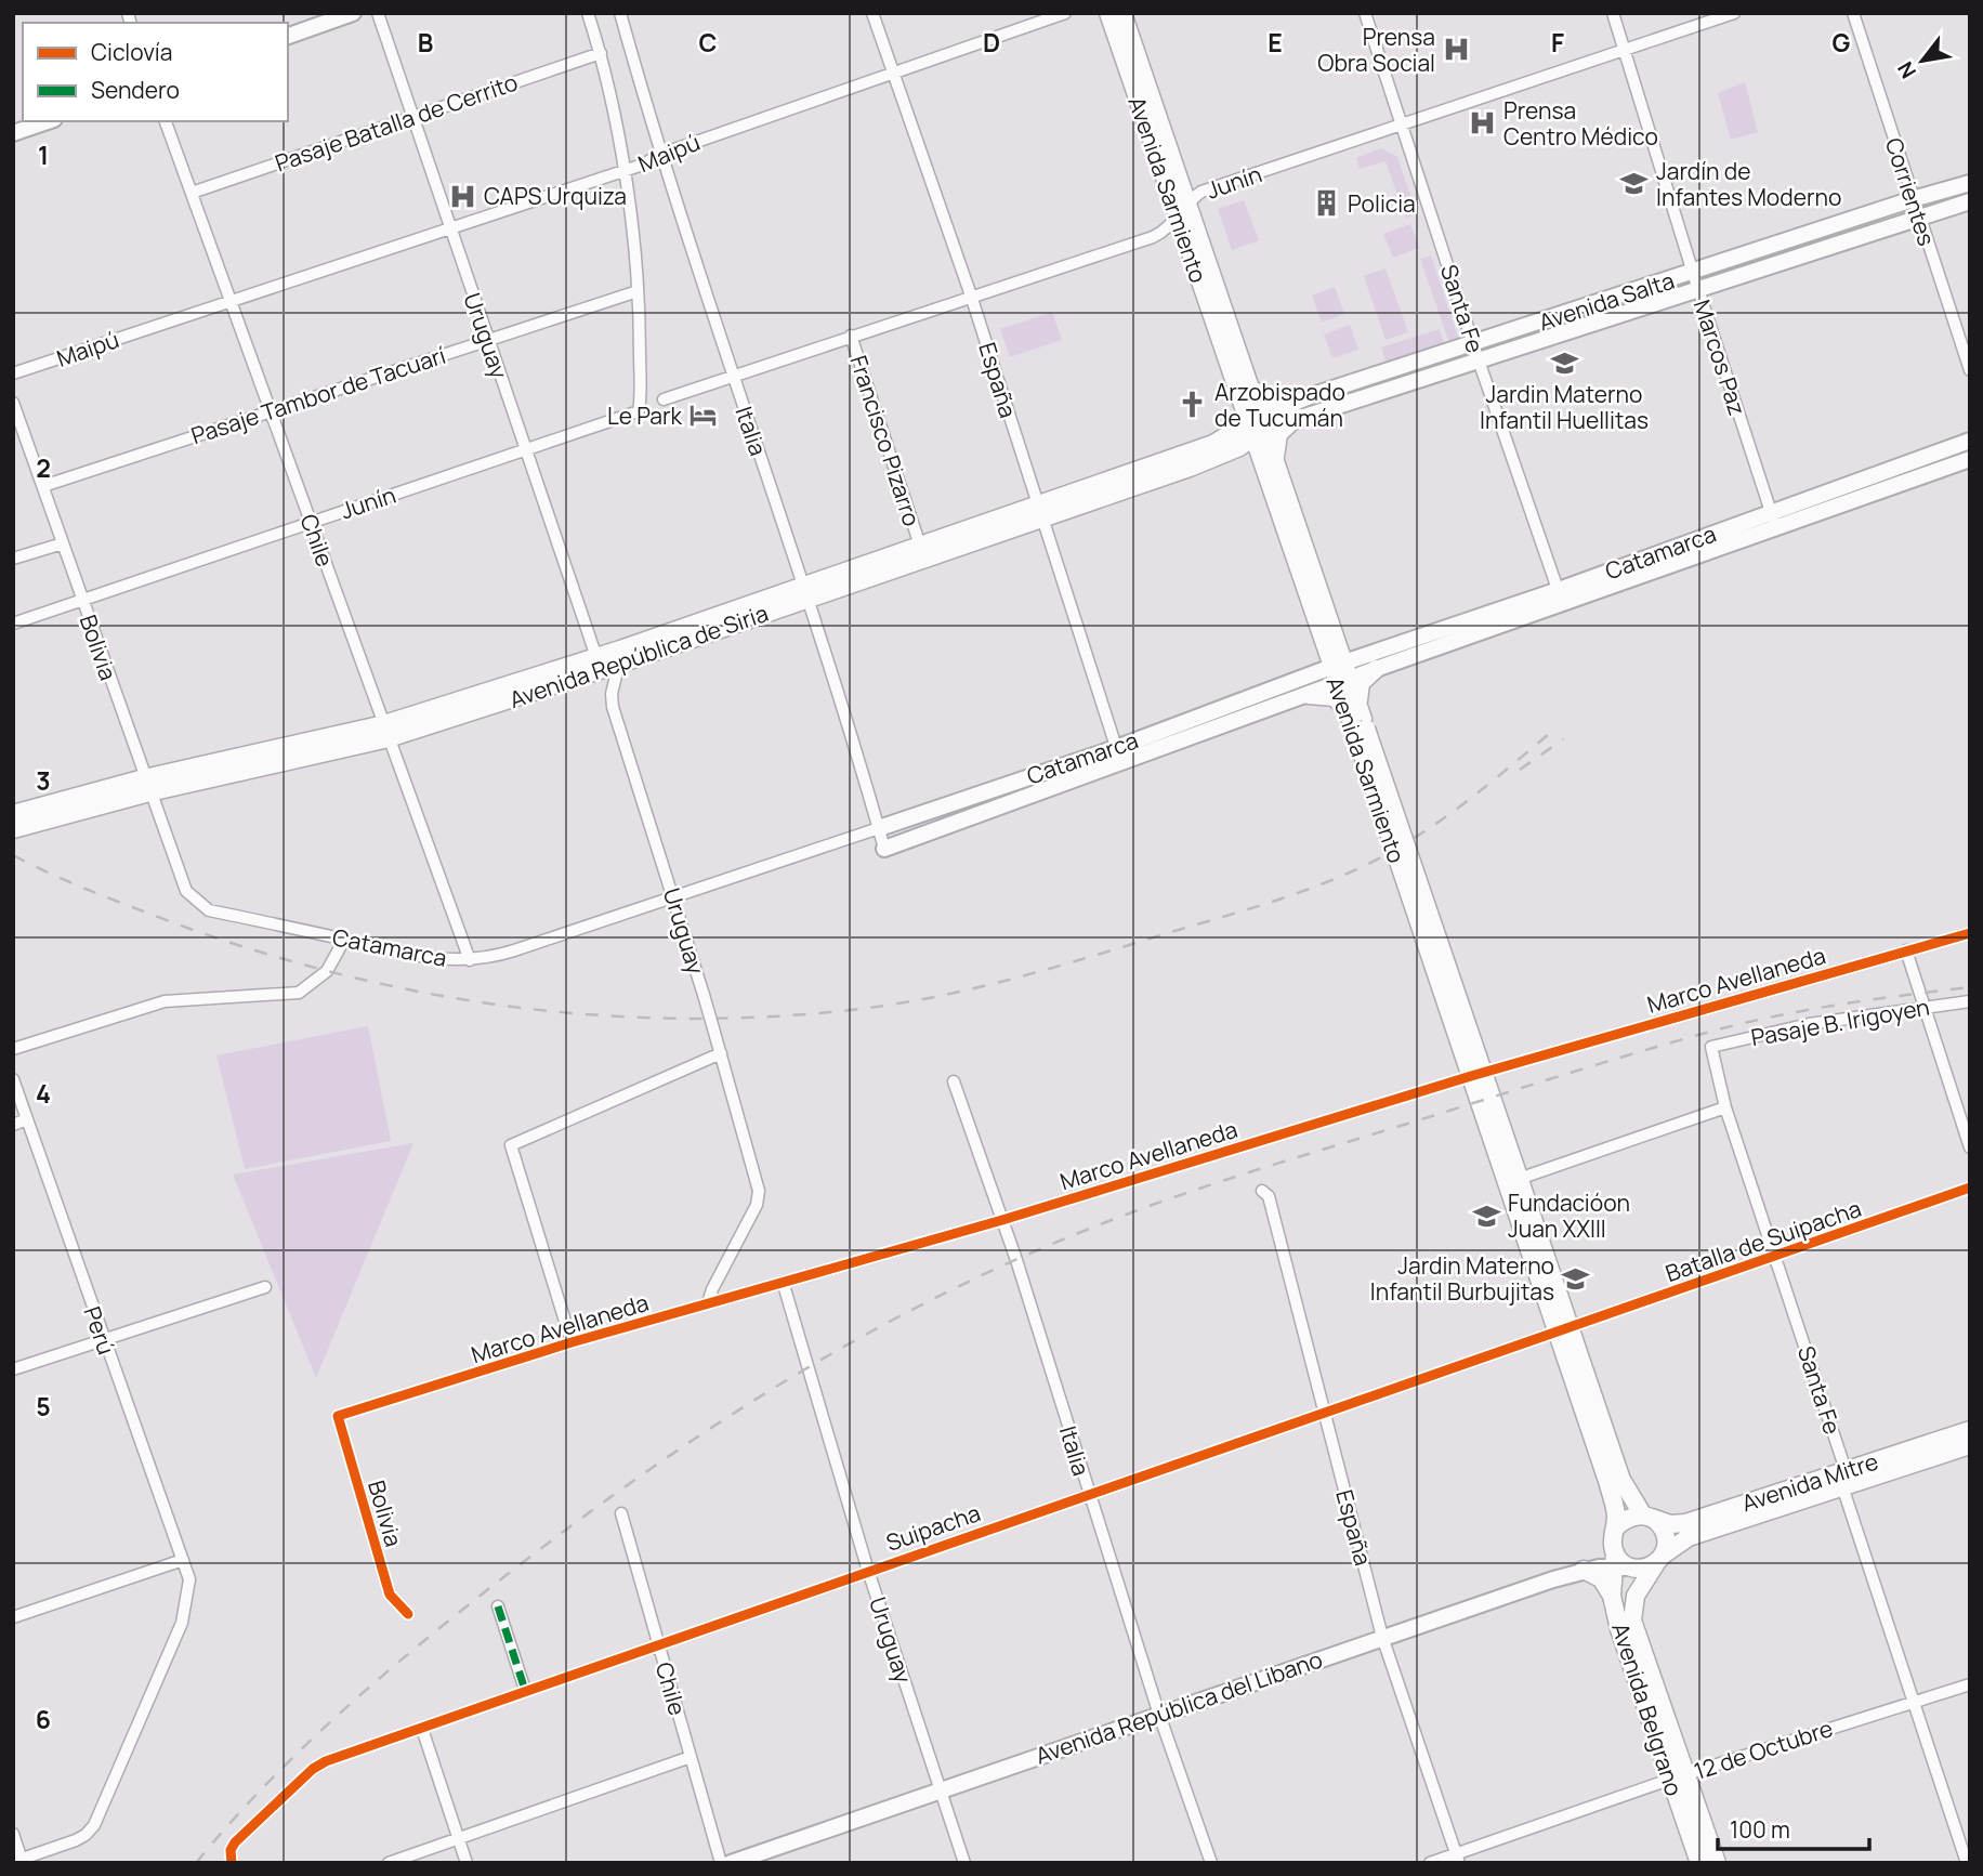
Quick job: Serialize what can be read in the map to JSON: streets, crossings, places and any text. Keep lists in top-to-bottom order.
{
  "streets": {
    "main road": [
      "Avenida Sarmiento",
      "Avenida Salta",
      "Catamarca",
      "Avenida República de Siria",
      "Avenida Mitre",
      "Avenida República del Libano",
      "Avenida Belgrano"
    ],
    "street": [
      "Pasaje Batalla de Cerrito",
      "Maipú",
      "Junín",
      "Corrientes",
      "Santa Fe",
      "Uruguay",
      "Marcos Paz",
      "España",
      "Pasaje Tambor de Tacuarí",
      "Italia",
      "Francisco Pizarro",
      "Chile",
      "Bolivia",
      "Marco Avellaneda",
      "Pasaje B. Irigoyen",
      "Batalla de Suipacha",
      "Perú",
      "Suipacha",
      "12 de Octubre"
    ]
  },
  "crossings": [
    ["Pasaje Batalla de Cerrito", "Uruguay"],
    ["Pasaje Batalla de Cerrito", "Chile"],
    ["Maipú", "Uruguay"],
    ["Maipú", "España"],
    ["Maipú", "Italia"],
    ["Maipú", "Chile"],
    ["Junín", "Avenida Sarmiento"],
    ["Junín", "Santa Fe"],
    ["Junín", "Uruguay"],
    ["Junín", "Marcos Paz"],
    ["Junín", "España"],
    ["Junín", "Pasaje Tambor de Tacuarí"],
    ["Junín", "Italia"],
    ["Junín", "Francisco Pizarro"],
    ["Junín", "Chile"],
    ["Junín", "Bolivia"],
    ["Avenida Sarmiento", "Avenida Salta"],
    ["Avenida Sarmiento", "Catamarca"],
    ["Avenida Sarmiento", "Avenida República de Siria"],
    ["Avenida Sarmiento", "Marco Avellaneda"],
    ["Avenida Sarmiento", "Batalla de Suipacha"],
    ["Avenida Sarmiento", "Avenida Mitre"],
    ["Avenida Sarmiento", "Suipacha"],
    ["Avenida Sarmiento", "Avenida República del Libano"],
    ["Avenida Sarmiento", "Avenida Belgrano"],
    ["Corrientes", "Avenida Salta"],
    ["Avenida Salta", "Santa Fe"],
    ["Avenida Salta", "Marcos Paz"],
    ["Avenida Salta", "Avenida República de Siria"],
    ["Santa Fe", "Catamarca"],
    ["Santa Fe", "Pasaje B. Irigoyen"],
    ["Santa Fe", "Batalla de Suipacha"],
    ["Santa Fe", "Avenida Mitre"],
    ["Santa Fe", "12 de Octubre"],
    ["Uruguay", "Pasaje Tambor de Tacuarí"],
    ["Uruguay", "Catamarca"],
    ["Uruguay", "Avenida República de Siria"],
    ["Uruguay", "Marco Avellaneda"],
    ["Uruguay", "Suipacha"],
    ["Uruguay", "Avenida República del Libano"],
    ["Marcos Paz", "Catamarca"],
    ["España", "Catamarca"],
    ["España", "Avenida República de Siria"],
    ["España", "Suipacha"],
    ["España", "Avenida República del Libano"],
    ["España", "12 de Octubre"],
    ["Pasaje Tambor de Tacuarí", "Chile"],
    ["Pasaje Tambor de Tacuarí", "Bolivia"],
    ["Italia", "Catamarca"],
    ["Italia", "Avenida República de Siria"],
    ["Italia", "Marco Avellaneda"],
    ["Italia", "Suipacha"],
    ["Italia", "Avenida República del Libano"],
    ["Francisco Pizarro", "Avenida República de Siria"],
    ["Chile", "Catamarca"],
    ["Chile", "Avenida República de Siria"],
    ["Chile", "Suipacha"],
    ["Catamarca", "Bolivia"],
    ["Bolivia", "Avenida República de Siria"],
    ["Bolivia", "Marco Avellaneda"],
    ["Batalla de Suipacha", "Suipacha"],
    ["Avenida Mitre", "Avenida República del Libano"],
    ["Avenida Mitre", "Avenida Belgrano"],
    ["Avenida República del Libano", "Avenida Belgrano"],
    ["Avenida Belgrano", "12 de Octubre"]
  ],
  "places": {
    "hospital": ["Prensa Obra Social", "Prensa Centro Médico", "CAPS Urquiza"],
    "school or university": [
      "Jardín de Infantes Moderno",
      "Jardin Materno Infantil Huellitas",
      "Fundacióon Juan XXIII",
      "Jardin Materno Infantil Burbujitas"
    ],
    "building": ["Policia"],
    "church": ["Arzobispado de Tucumán"],
    "hotel": ["Le Park"]
  },
  "legend": ["Ciclovía", "Sendero"],
  "scale_bar": "100 m",
  "north": "bottom left",
  "grid": {
    "columns": [
      "B",
      "C",
      "D",
      "E",
      "F",
      "G"
    ],
    "rows": [
      "1",
      "2",
      "3",
      "4",
      "5",
      "6"
    ]
  }
}
